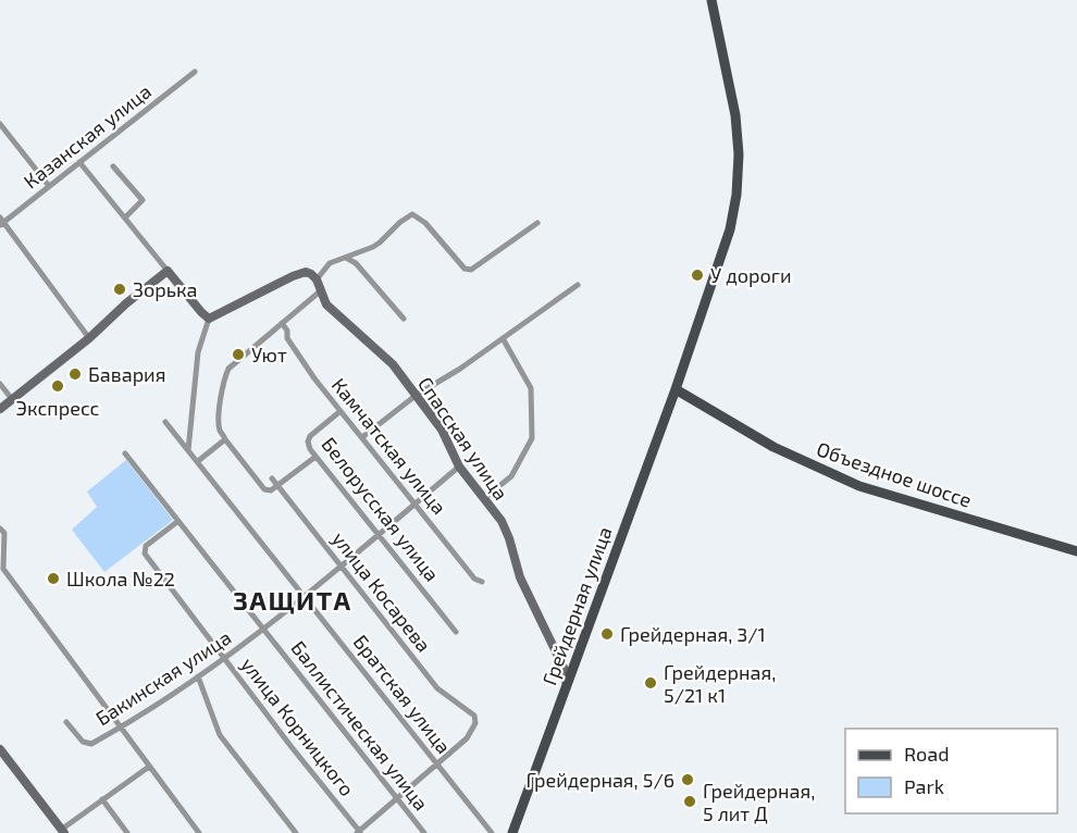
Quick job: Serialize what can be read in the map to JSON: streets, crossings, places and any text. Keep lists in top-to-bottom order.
{
  "streets": {
    "main road": ["Объездное шоссе", "Грейдерная улица"],
    "street": [
      "Казанская улица",
      "Спасская улица",
      "Камчатская улица",
      "Белорусская улица",
      "улица Косарева",
      "Бакинская улица",
      "Братская улица",
      "Баллистическая улица",
      "улица Корницкого"
    ]
  },
  "crossings": [
    ["Спасская улица", "Грейдерная улица"],
    ["Спасская улица", "Бакинская улица"],
    ["Камчатская улица", "Белорусская улица"],
    ["Камчатская улица", "Бакинская улица"],
    ["Объездное шоссе", "Грейдерная улица"],
    ["Белорусская улица", "Бакинская улица"],
    ["улица Косарева", "Бакинская улица"],
    ["улица Косарева", "Братская улица"],
    ["Бакинская улица", "Братская улица"],
    ["Бакинская улица", "Баллистическая улица"],
    ["Бакинская улица", "улица Корницкого"],
    ["Баллистическая улица", "улица Корницкого"]
  ],
  "districts": ["ЗАЩИТА"],
  "places": [
    "У дороги",
    "Зорька",
    "Уют",
    "Бавария",
    "Экспресс",
    "Школа №22",
    "Грейдерная, 3/1",
    "Грейдерная, 5/21 к1",
    "Грейдерная, 5/6",
    "Грейдерная, 5 лит Д"
  ],
  "legend": ["Road", "Park"]
}
